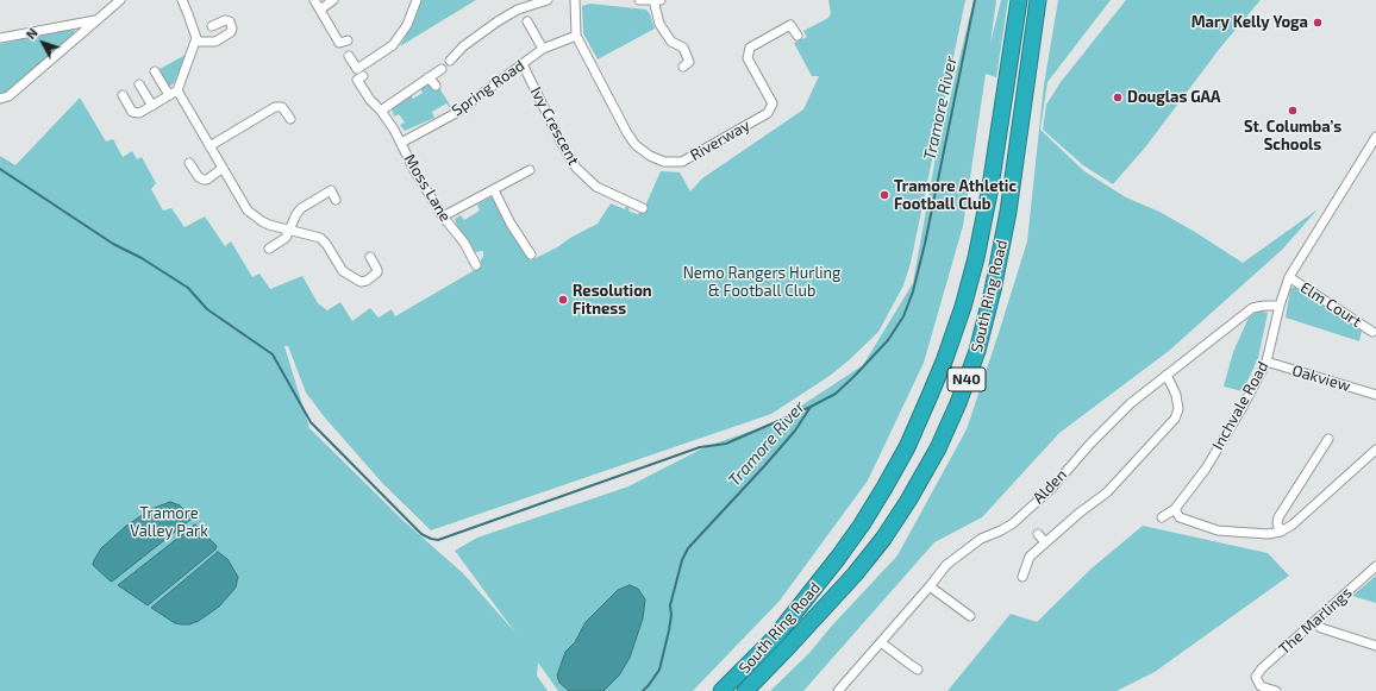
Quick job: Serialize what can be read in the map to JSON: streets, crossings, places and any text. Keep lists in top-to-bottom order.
{
  "streets": {
    "highway": ["South Ring Road", "N40"],
    "street": [
      "Spring Road",
      "Ivy Crescent",
      "Riverway",
      "Moss Lane",
      "Elm Court",
      "Oakview",
      "Inchvale Road",
      "Alden",
      "The Marlings"
    ]
  },
  "crossings": [
    ["Spring Road", "Ivy Crescent"],
    ["Spring Road", "Riverway"],
    ["Spring Road", "Moss Lane"],
    ["Elm Court", "Inchvale Road"],
    ["Oakview", "Inchvale Road"],
    ["Inchvale Road", "Alden"]
  ],
  "water": ["Tramore River"],
  "parks": ["Nemo Rangers Hurling & Football Club", "Tramore Valley Park"],
  "places": [
    "Mary Kelly Yoga",
    "Douglas GAA",
    "St. Columba’s Schools",
    "Tramore Athletic Football Club",
    "Resolution Fitness"
  ],
  "north": "top left"
}
